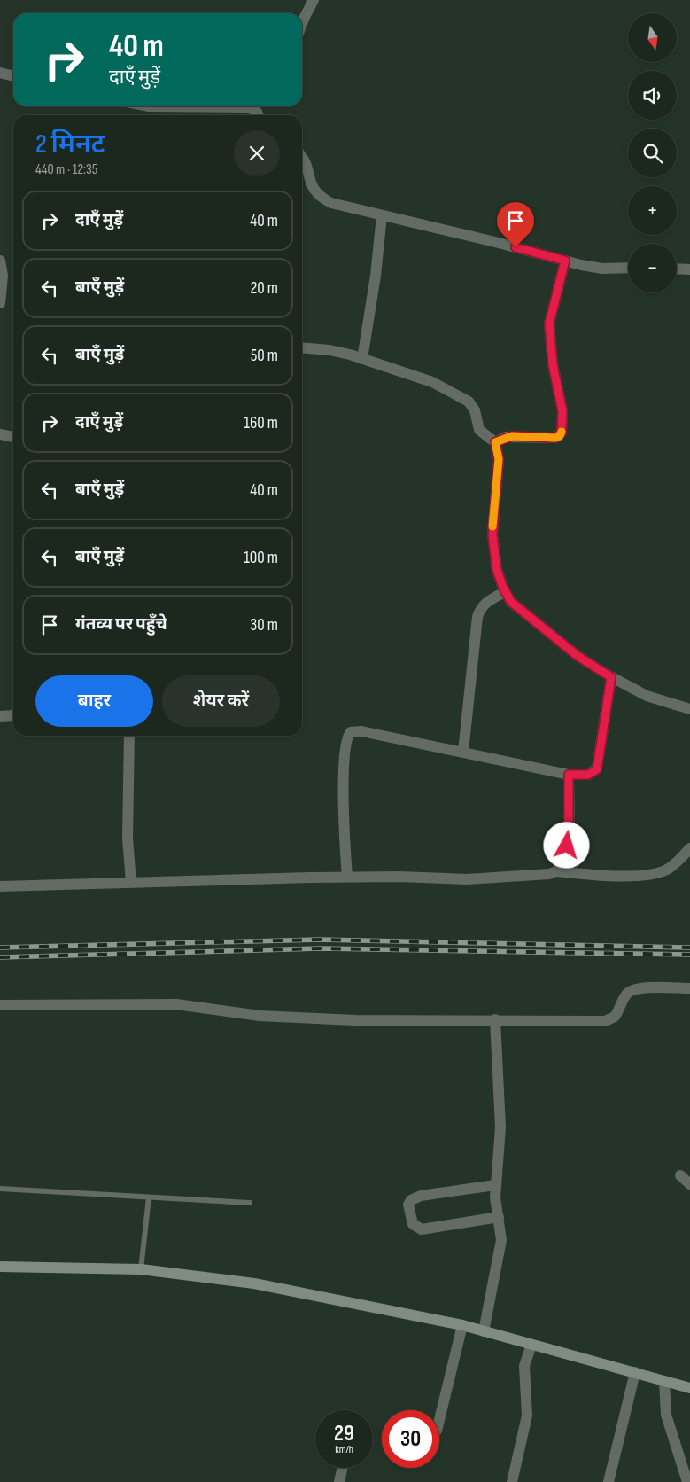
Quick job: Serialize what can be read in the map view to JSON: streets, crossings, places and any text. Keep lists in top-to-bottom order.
{
  "north": "bottom",
  "page": {
    "map_buttons": ["+", "−"],
    "turn": ["40 m", "दाएँ मुड़ें"],
    "heading": ["2 मिनट", "440 m · 12:35"],
    "list": [
      {
        "name": "दाएँ मुड़ें",
        "value": "40 m"
      },
      {
        "name": "बाएँ मुड़ें",
        "value": "20 m"
      },
      {
        "name": "बाएँ मुड़ें",
        "value": "50 m"
      },
      {
        "name": "दाएँ मुड़ें",
        "value": "160 m"
      },
      {
        "name": "बाएँ मुड़ें",
        "value": "40 m"
      },
      {
        "name": "बाएँ मुड़ें",
        "value": "100 m"
      },
      {
        "name": "गंतव्य पर पहुँचे",
        "value": "30 m"
      }
    ],
    "buttons": ["बाहर", "शेयर करें"],
    "speed": "29 km/h",
    "limit": "30"
  }
}
